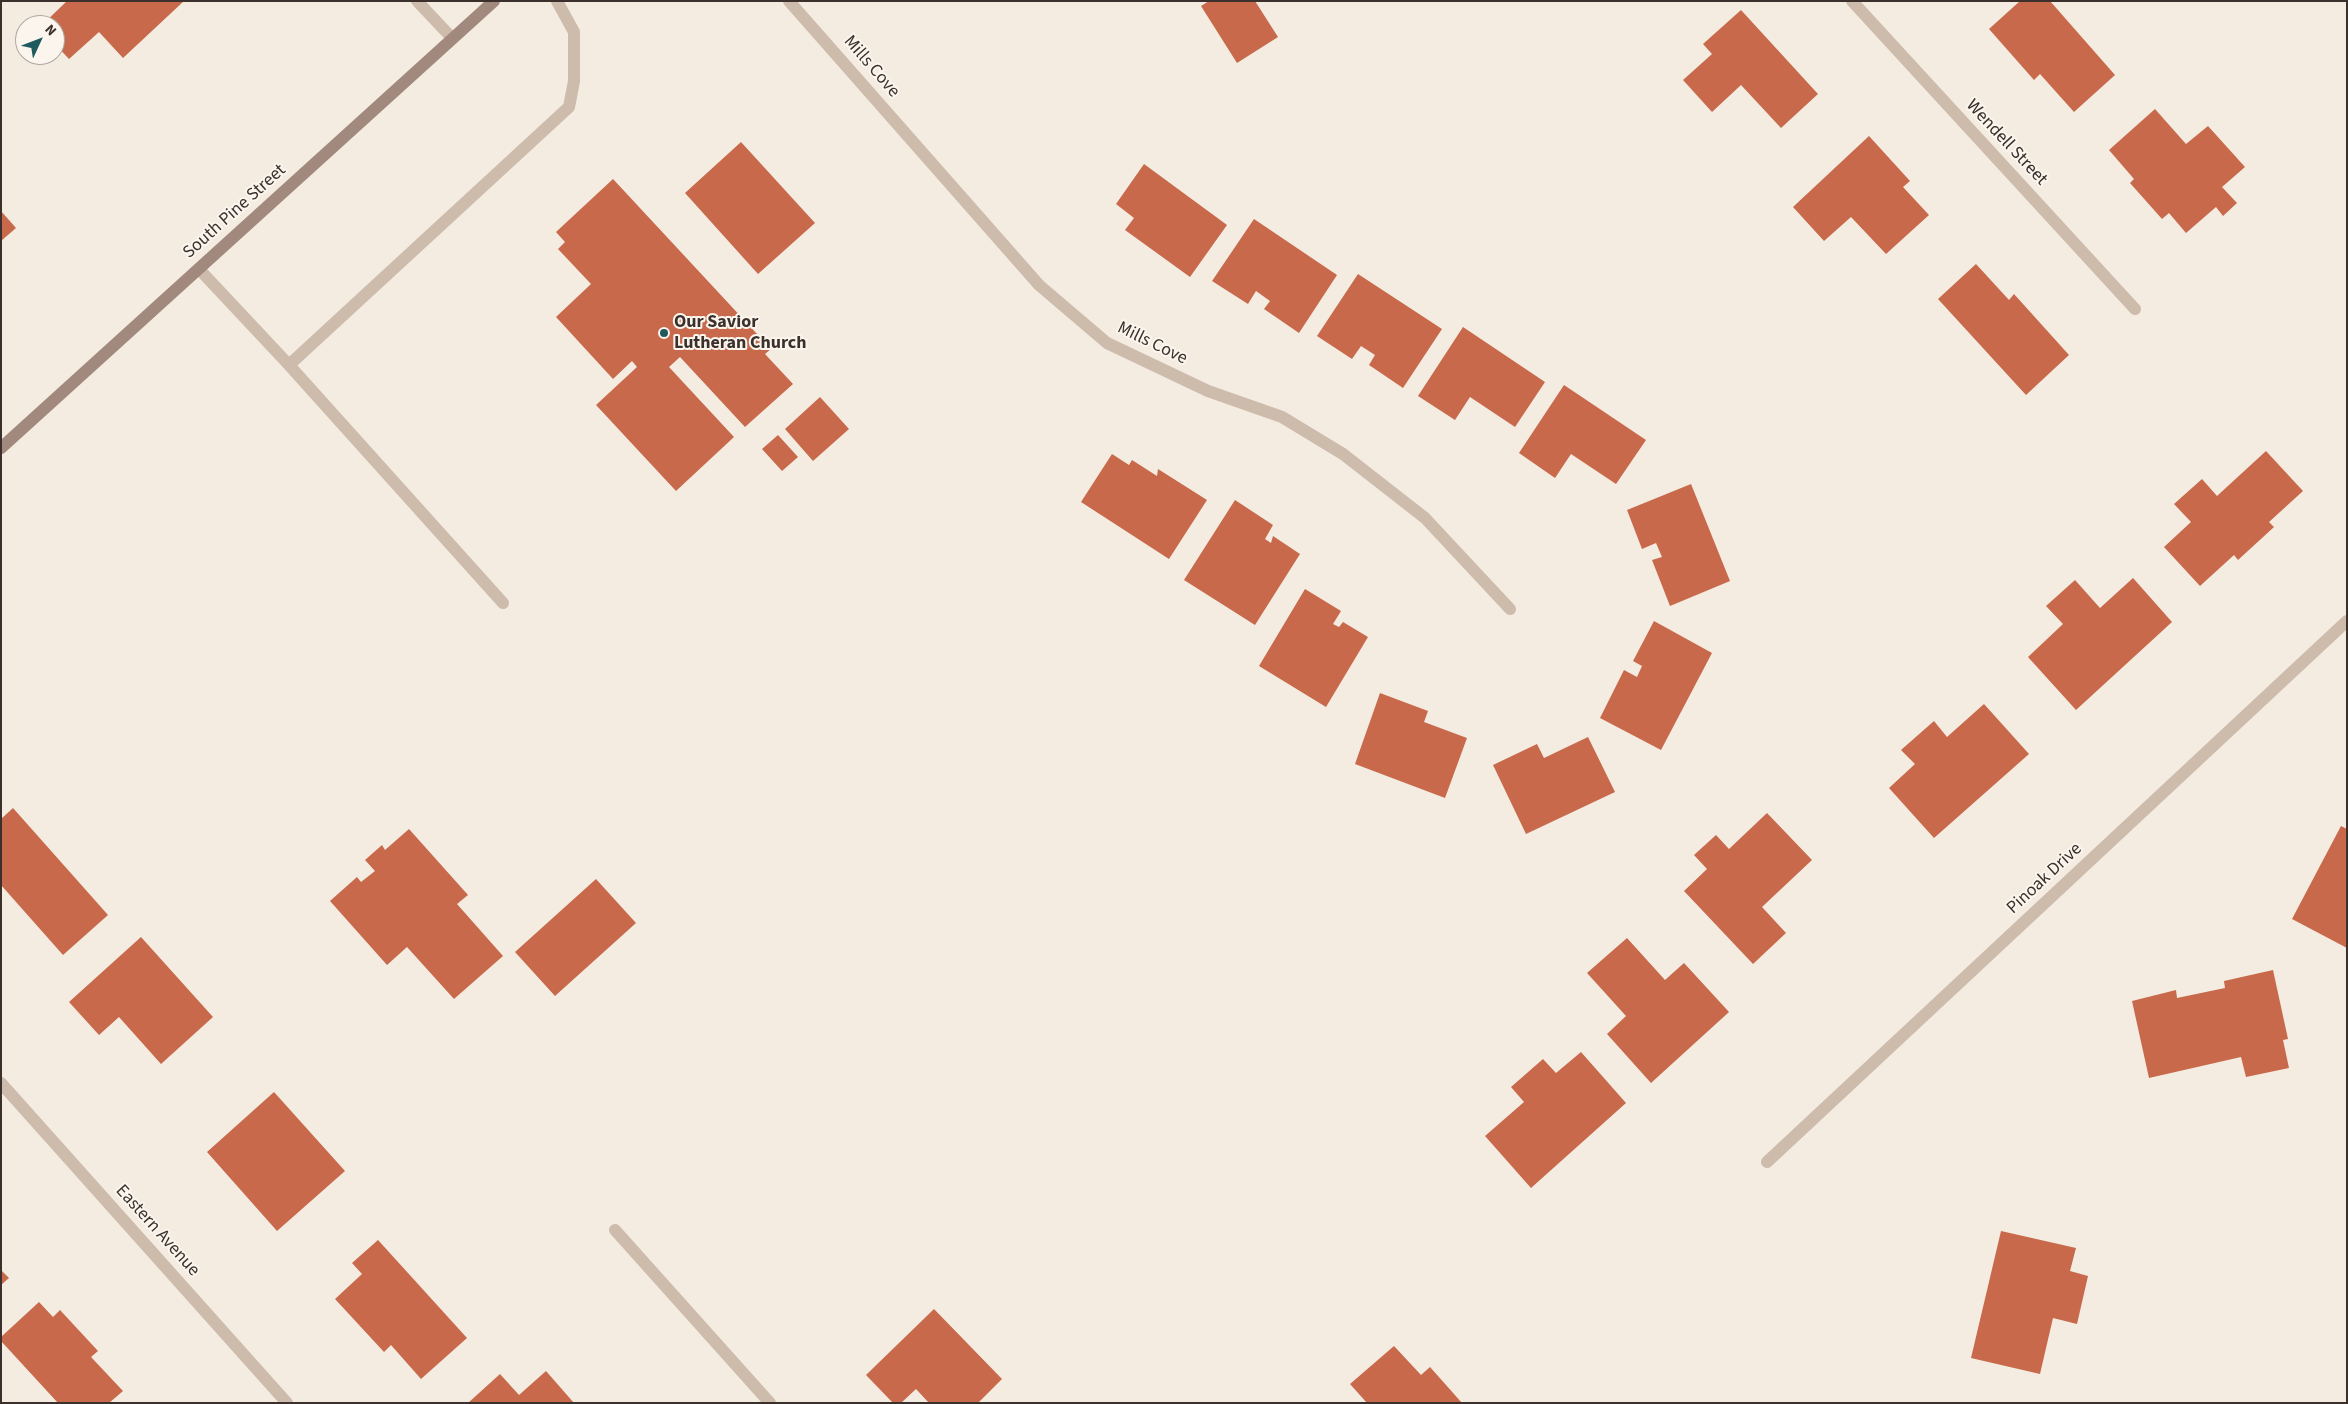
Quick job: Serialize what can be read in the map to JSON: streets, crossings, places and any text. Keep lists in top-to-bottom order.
{
  "streets": {
    "main road": ["South Pine Street"],
    "street": [
      "Mills Cove",
      "Wendell Street",
      "Pinoak Drive",
      "Eastern Avenue"
    ]
  },
  "places": ["Our Savior Lutheran Church"],
  "north": "top right"
}
